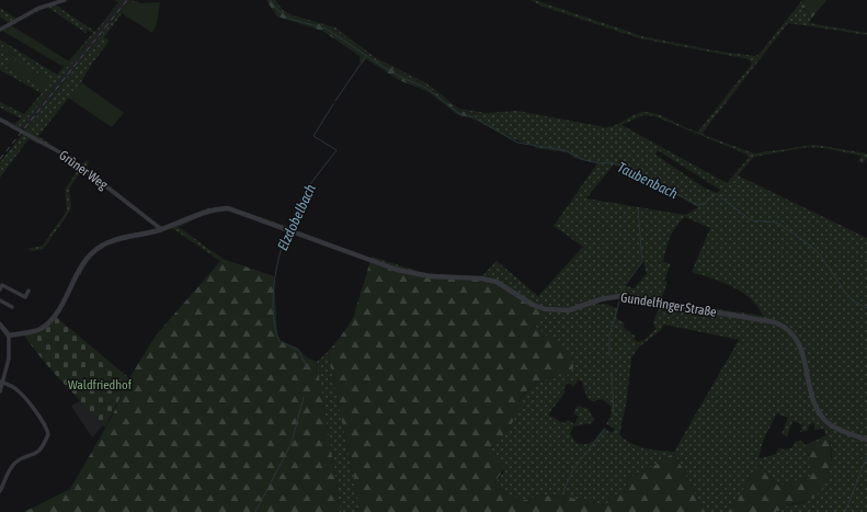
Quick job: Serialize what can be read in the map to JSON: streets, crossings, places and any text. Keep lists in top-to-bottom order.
{
  "streets": {
    "street": ["Grüner Weg", "Gundelfinger Straße"]
  },
  "crossings": [
    ["Grüner Weg", "Gundelfinger Straße"]
  ],
  "water": ["Taubenbach", "Elzdobelbach"],
  "parks": ["Waldfriedhof"]
}
